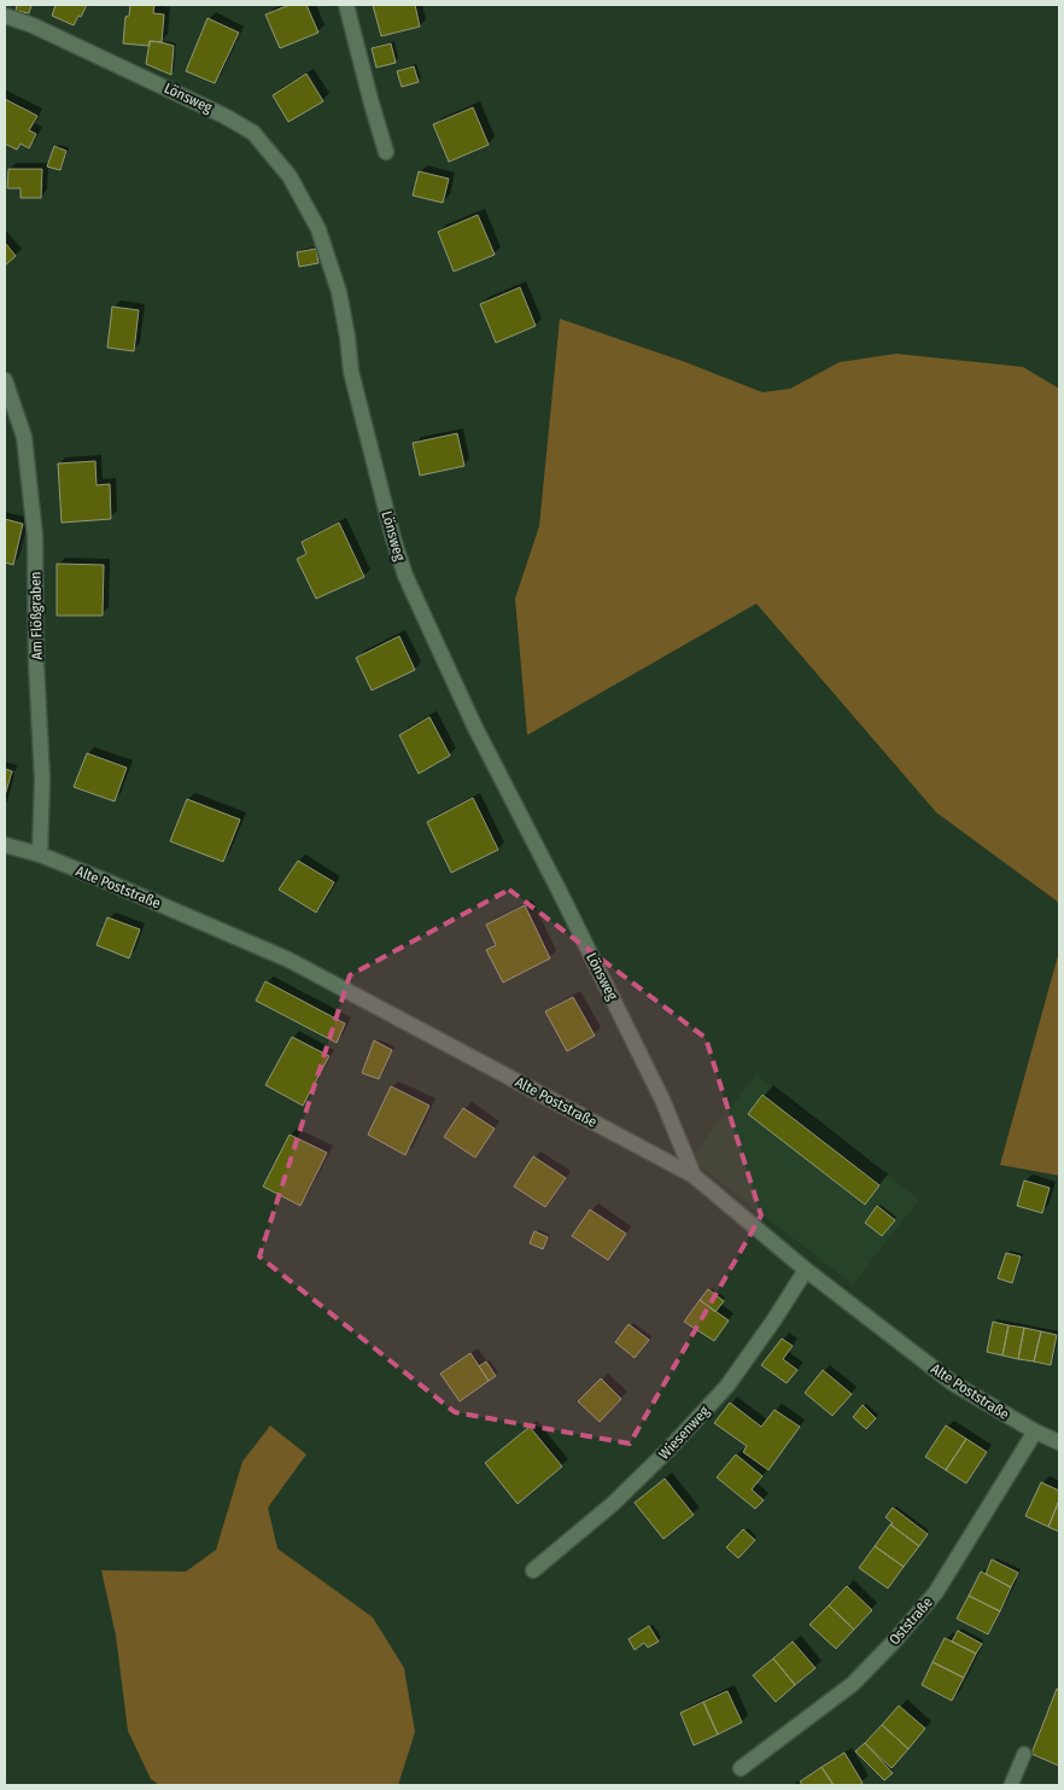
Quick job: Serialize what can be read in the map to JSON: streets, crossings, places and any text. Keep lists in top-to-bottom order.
{
  "streets": {
    "street": [
      "Lönsweg",
      "Am Flößgraben",
      "Alte Poststraße",
      "Wiesenweg",
      "Oststraße"
    ]
  },
  "crossings": [
    ["Lönsweg", "Alte Poststraße"],
    ["Am Flößgraben", "Alte Poststraße"],
    ["Alte Poststraße", "Wiesenweg"],
    ["Alte Poststraße", "Oststraße"]
  ]
}
